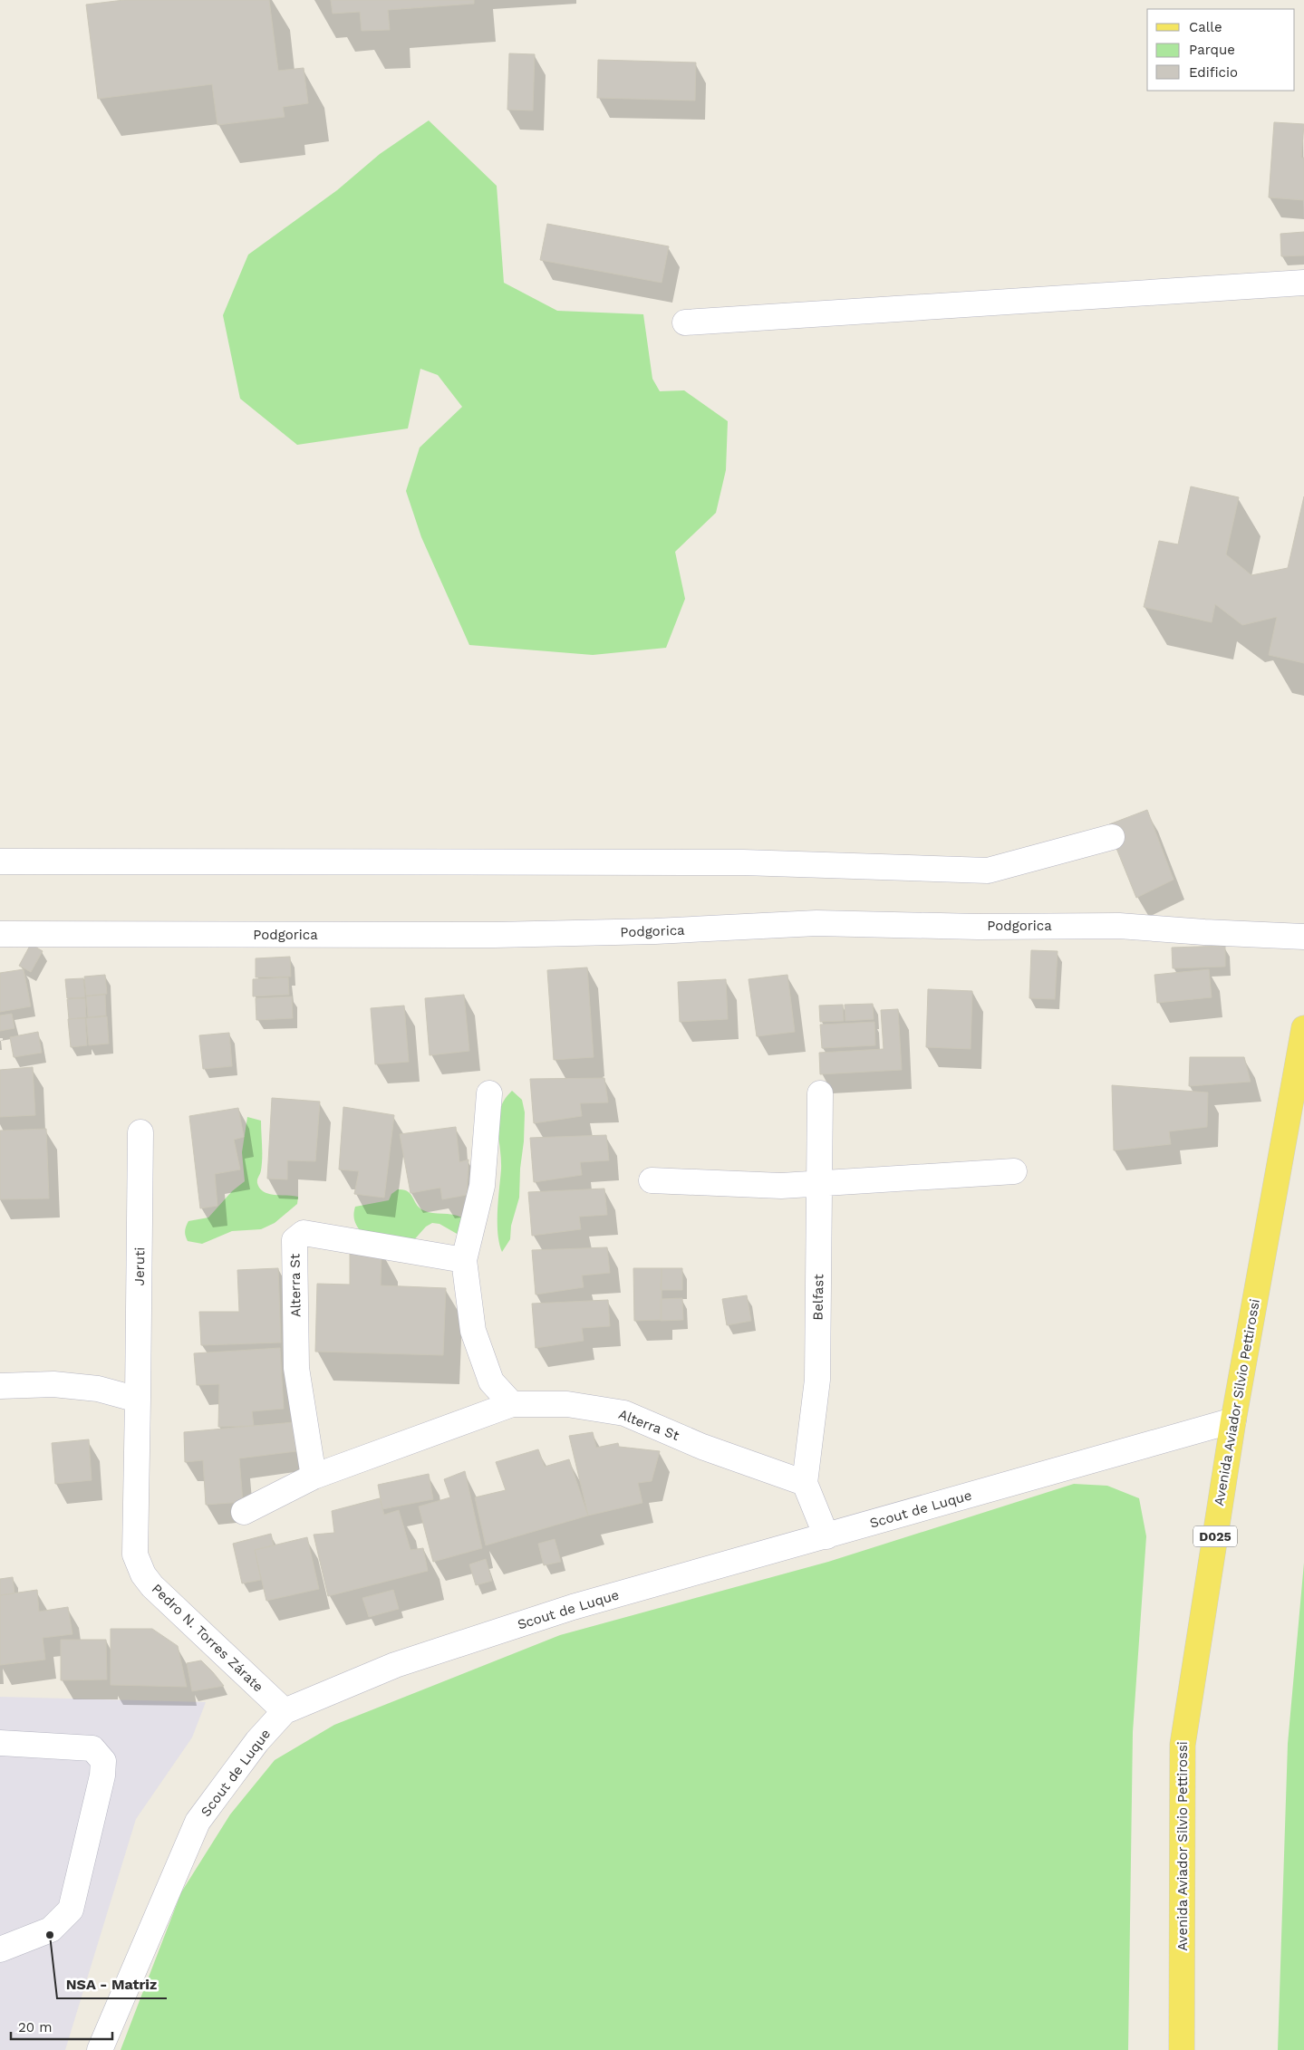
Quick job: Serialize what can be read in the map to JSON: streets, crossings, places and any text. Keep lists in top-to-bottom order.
{
  "streets": {
    "main road": ["Avenida Aviador Silvio Pettirossi", "D025"],
    "street": [
      "Podgorica",
      "Jeruti",
      "Alterra St",
      "Belfast",
      "Scout de Luque",
      "Pedro N. Torres Zárate"
    ]
  },
  "crossings": [
    ["Jeruti", "Pedro N. Torres Zárate"],
    ["Alterra St", "Belfast"],
    ["Avenida Aviador Silvio Pettirossi", "Scout de Luque"],
    ["Scout de Luque", "Pedro N. Torres Zárate"]
  ],
  "places": ["NSA - Matriz"],
  "legend": ["Calle", "Parque", "Edificio"],
  "scale_bar": "20 m"
}
